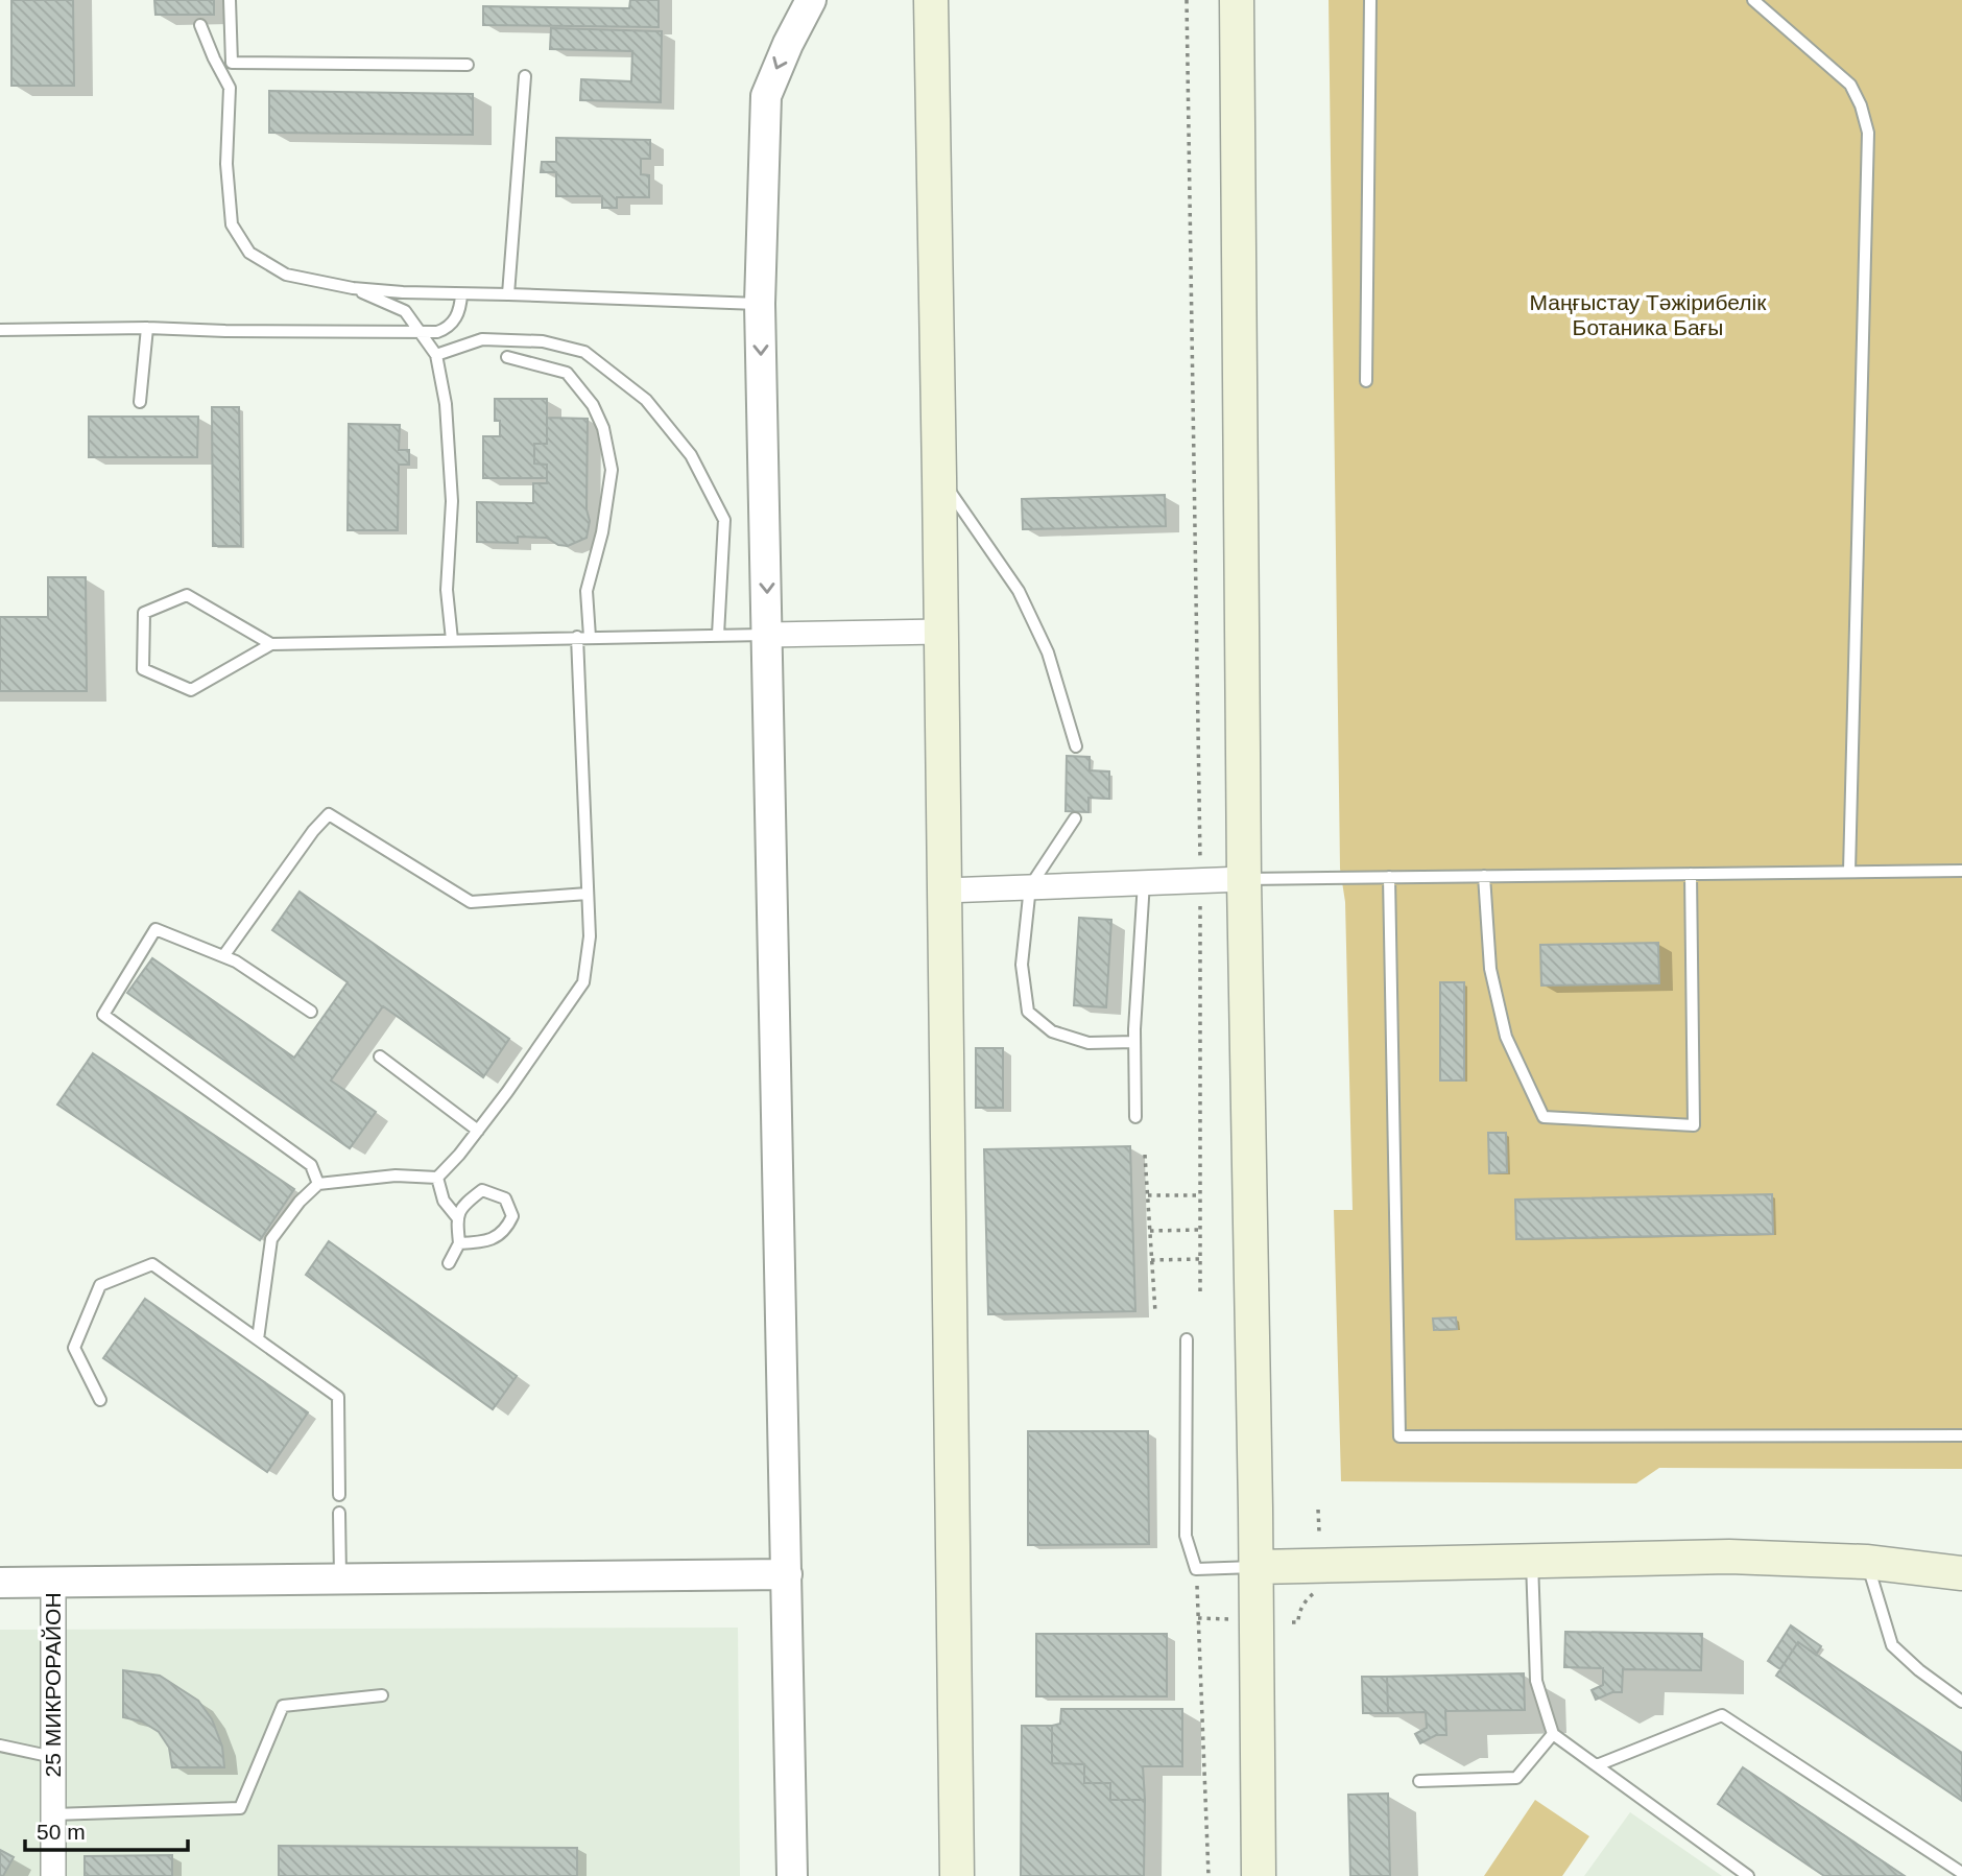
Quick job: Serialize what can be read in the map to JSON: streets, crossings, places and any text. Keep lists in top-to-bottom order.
{
  "streets": {
    "street": ["25 МИКРОРАЙОН"]
  },
  "parks": ["Маңғыстау Тәжірибелік Ботаника Бағы"],
  "scale_bar": "50 m"
}
